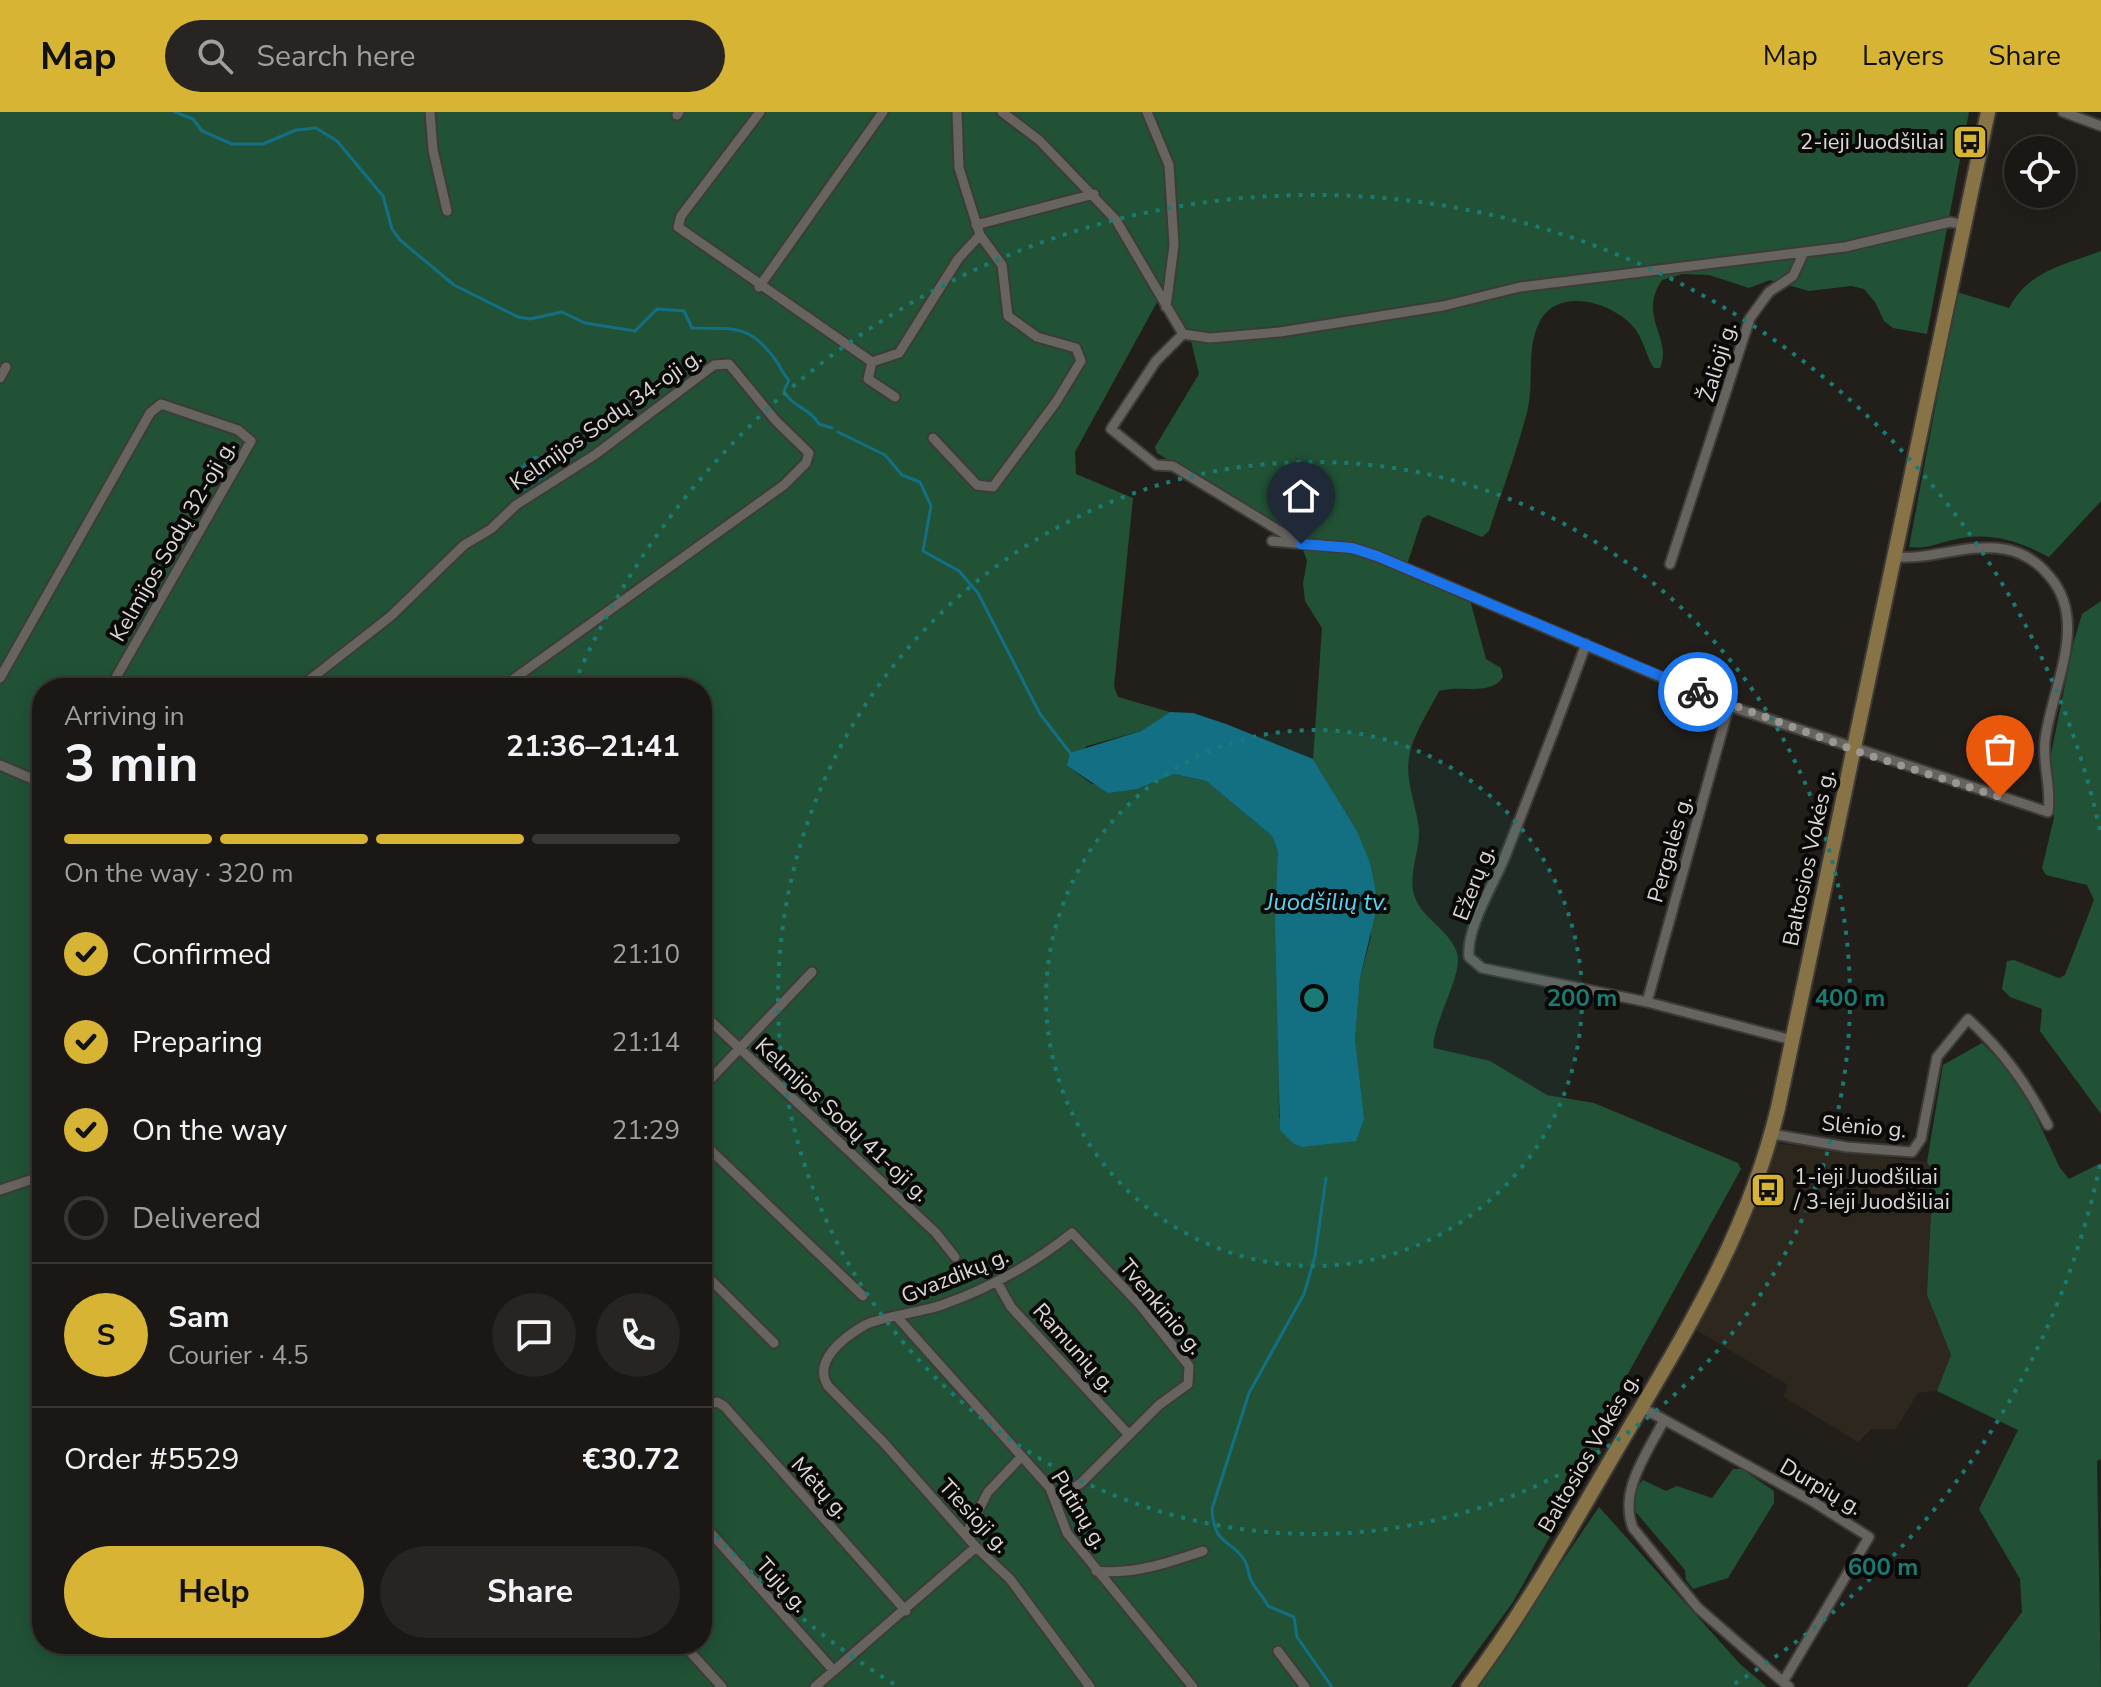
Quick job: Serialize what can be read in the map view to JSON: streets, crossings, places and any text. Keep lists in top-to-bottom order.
{
  "streets": {
    "main road": ["Baltosios Vokės g."],
    "street": [
      "Žalioji g.",
      "Kelmijos Sodų 34-oji g.",
      "Kelmijos Sodų 32-oji g.",
      "Pergalės g.",
      "Ežerų g.",
      "Kelmijos Sodų 41-oji g.",
      "Slėnio g.",
      "Gvazdikų g.",
      "Tvenkinio g.",
      "Ramunių g.",
      "Durpių g.",
      "Mėtų g.",
      "Putinų g.",
      "Tiesioji g.",
      "Tujų g."
    ]
  },
  "crossings": [
    ["Pergalės g.", "Ežerų g."],
    ["Baltosios Vokės g.", "Ežerų g."],
    ["Baltosios Vokės g.", "Slėnio g."],
    ["Baltosios Vokės g.", "Durpių g."],
    ["Gvazdikų g.", "Tvenkinio g."],
    ["Gvazdikų g.", "Ramunių g."],
    ["Gvazdikų g.", "Putinų g."],
    ["Gvazdikų g.", "Tiesioji g."],
    ["Tvenkinio g.", "Ramunių g."],
    ["Tvenkinio g.", "Putinų g."]
  ],
  "water": ["Juodšilių tv."],
  "places": {
    "bus stop": ["2-ieji Juodšiliai", "1-ieji Juodšiliai / 3-ieji Juodšiliai"]
  },
  "page": {
    "header": "Map",
    "search": "Search here",
    "nav": ["Map", "Layers", "Share"],
    "heading": ["3 min", "Arriving in", "21:36–21:41"],
    "panel": [
      "Sam",
      "Courier · 4.5",
      "Order #5529",
      "€30.72"
    ],
    "bar": "On the way · 320 m",
    "list": [
      ["Confirmed", "21:10"],
      ["Preparing", "21:14"],
      ["On the way", "21:29"],
      "Delivered"
    ],
    "round": "S",
    "buttons": ["Help", "Share"]
  },
  "rings": ["200 m", "400 m", "600 m"]
}
